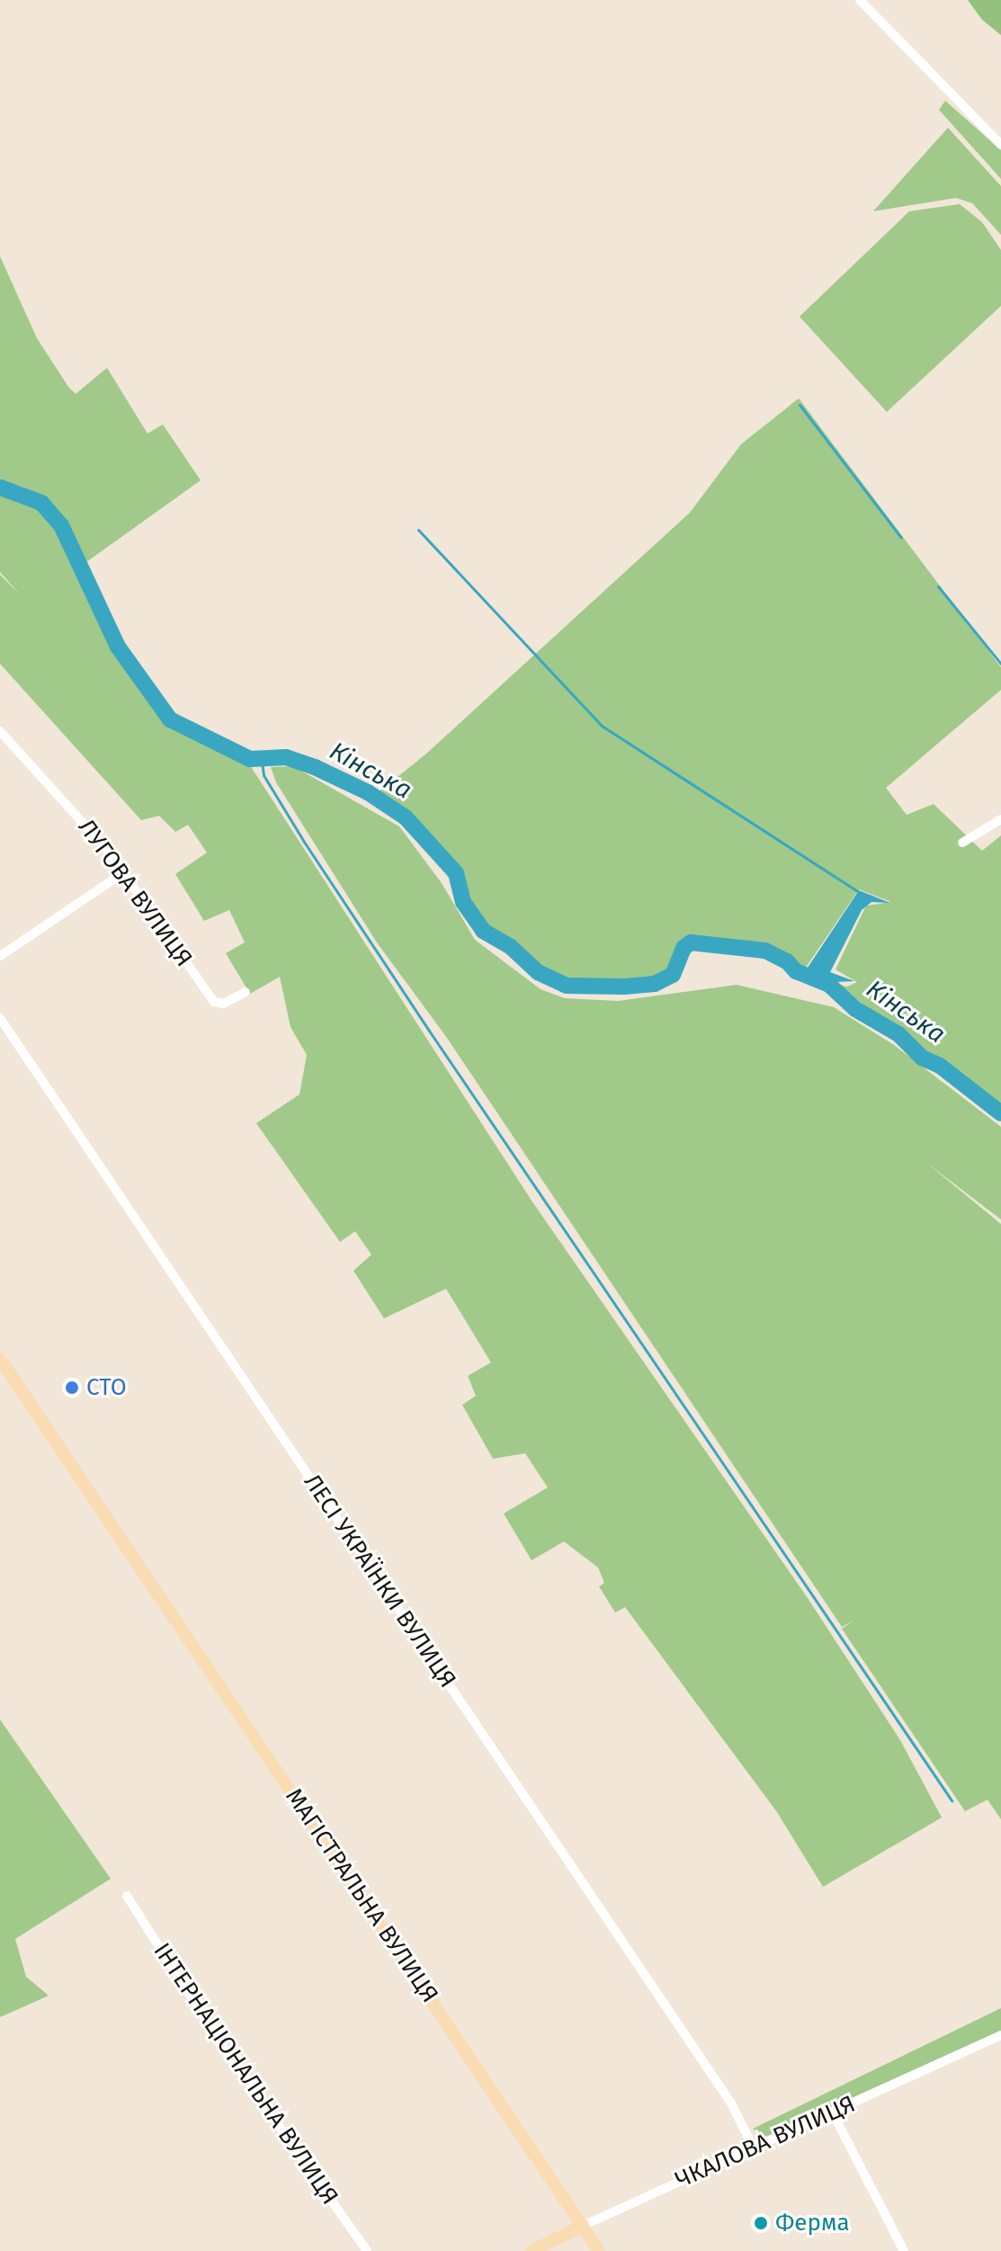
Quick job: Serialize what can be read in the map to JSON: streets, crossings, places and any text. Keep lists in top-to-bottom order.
{
  "streets": {
    "main road": ["МАГІСТРАЛЬНА ВУЛИЦЯ", "ЧКАЛОВА ВУЛИЦЯ"],
    "street": ["ЛУГОВА ВУЛИЦЯ", "ЛЕСІ УКРАЇНКИ ВУЛИЦЯ", "ІНТЕРНАЦІОНАЛЬНА ВУЛИЦЯ"]
  },
  "crossings": [
    ["ЛЕСІ УКРАЇНКИ ВУЛИЦЯ", "ЧКАЛОВА ВУЛИЦЯ"],
    ["МАГІСТРАЛЬНА ВУЛИЦЯ", "ЧКАЛОВА ВУЛИЦЯ"]
  ],
  "water": ["Кінська"],
  "places": ["СТО", "Ферма"]
}
